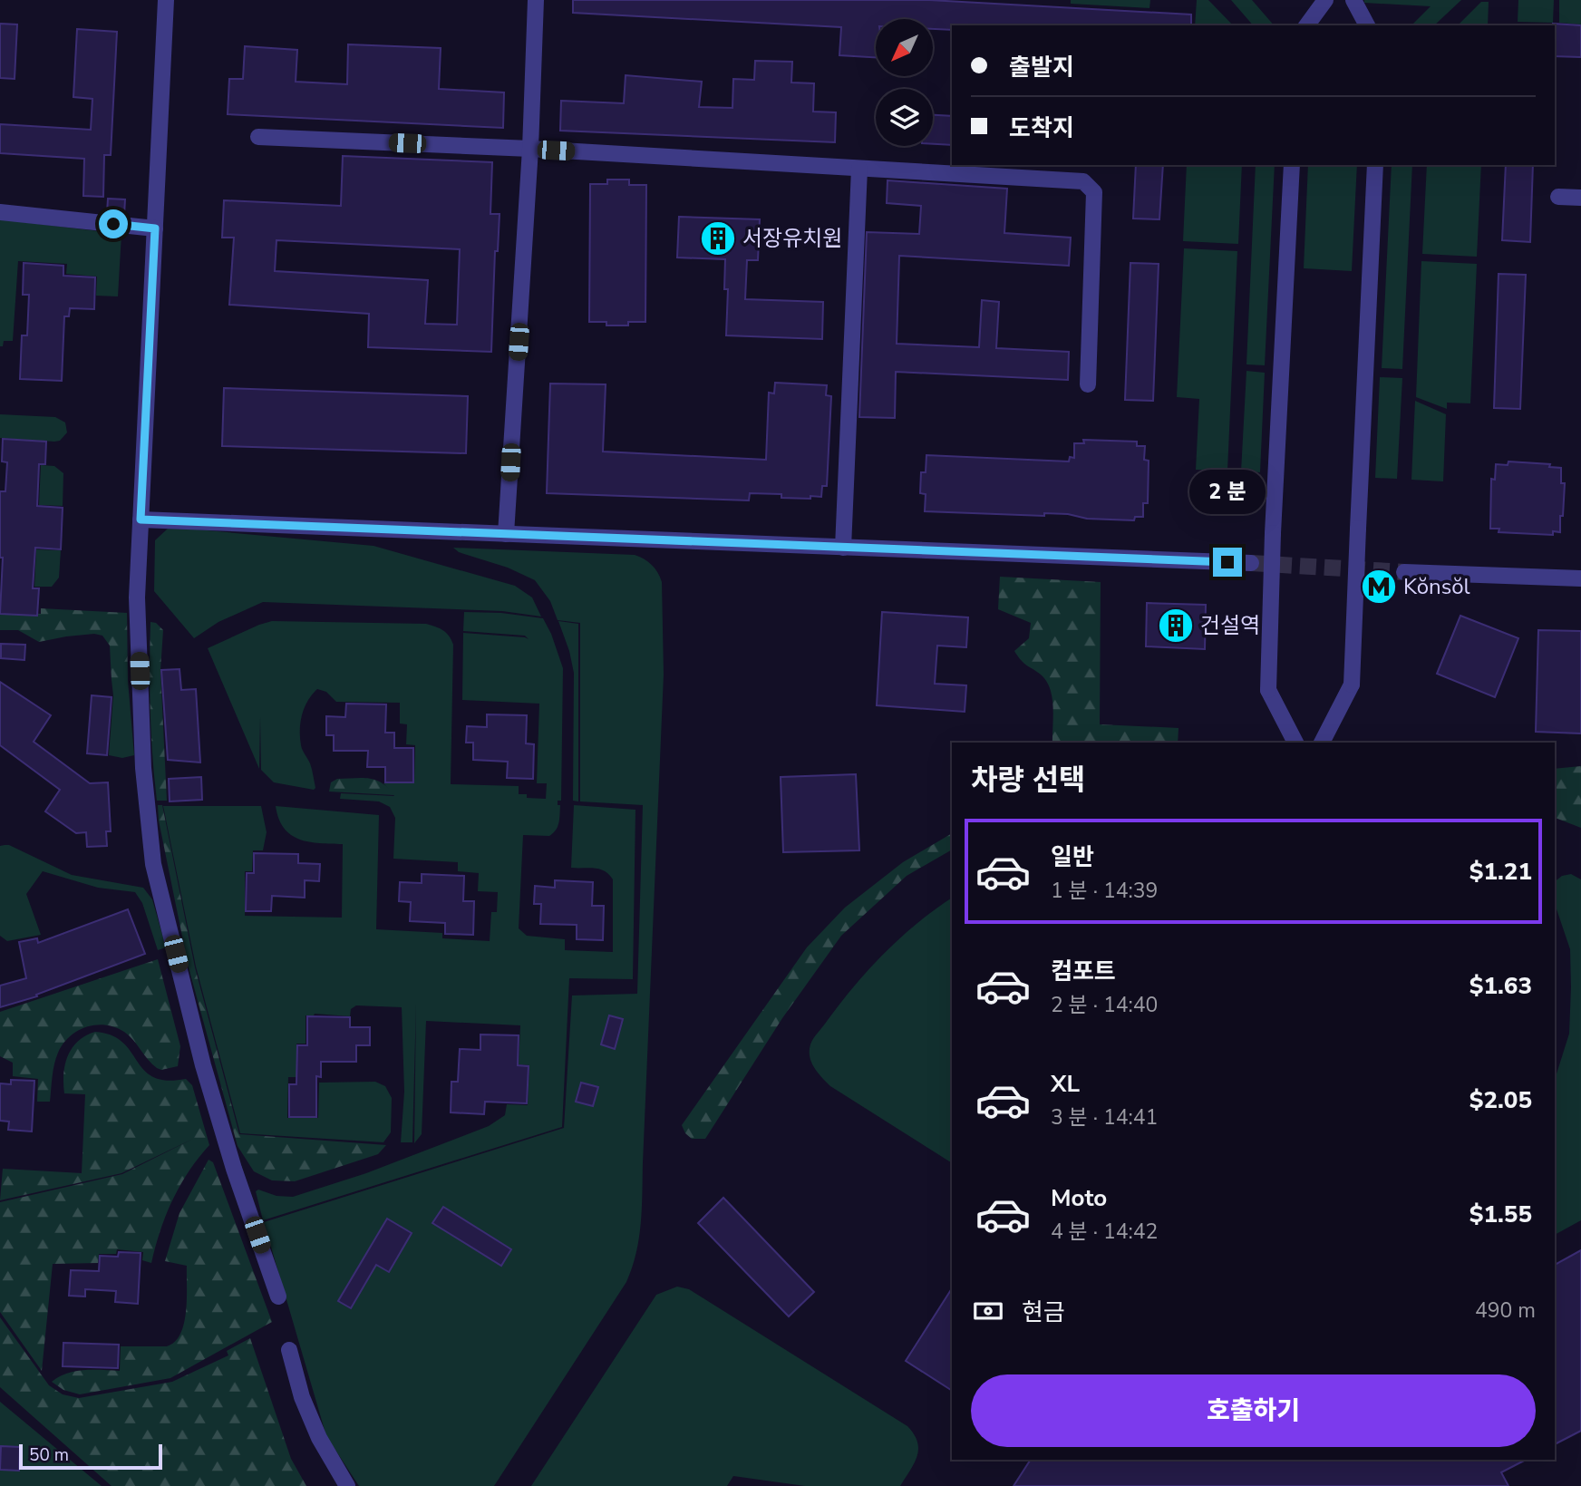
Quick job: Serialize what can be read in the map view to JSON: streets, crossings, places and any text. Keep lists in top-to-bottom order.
{
  "places": {
    "building": ["서장유치원", "건설역"],
    "metro station": ["Kŏnsŏl"]
  },
  "scale_bar": "50 m",
  "north": "bottom left",
  "page": {
    "banner": ["출발지", "도착지"],
    "bubble": "2 분",
    "heading": "차량 선택",
    "list": [
      {
        "name": "일반",
        "note": "1 분 · 14:39",
        "value": "$1.21"
      },
      {
        "name": "컴포트",
        "note": "2 분 · 14:40",
        "value": "$1.63"
      },
      {
        "name": "XL",
        "note": "3 분 · 14:41",
        "value": "$2.05"
      },
      {
        "name": "Moto",
        "note": "4 분 · 14:42",
        "value": "$1.55"
      }
    ],
    "pay": ["현금", "490 m"],
    "buttons": "호출하기",
    "scale": "50 m"
  }
}
